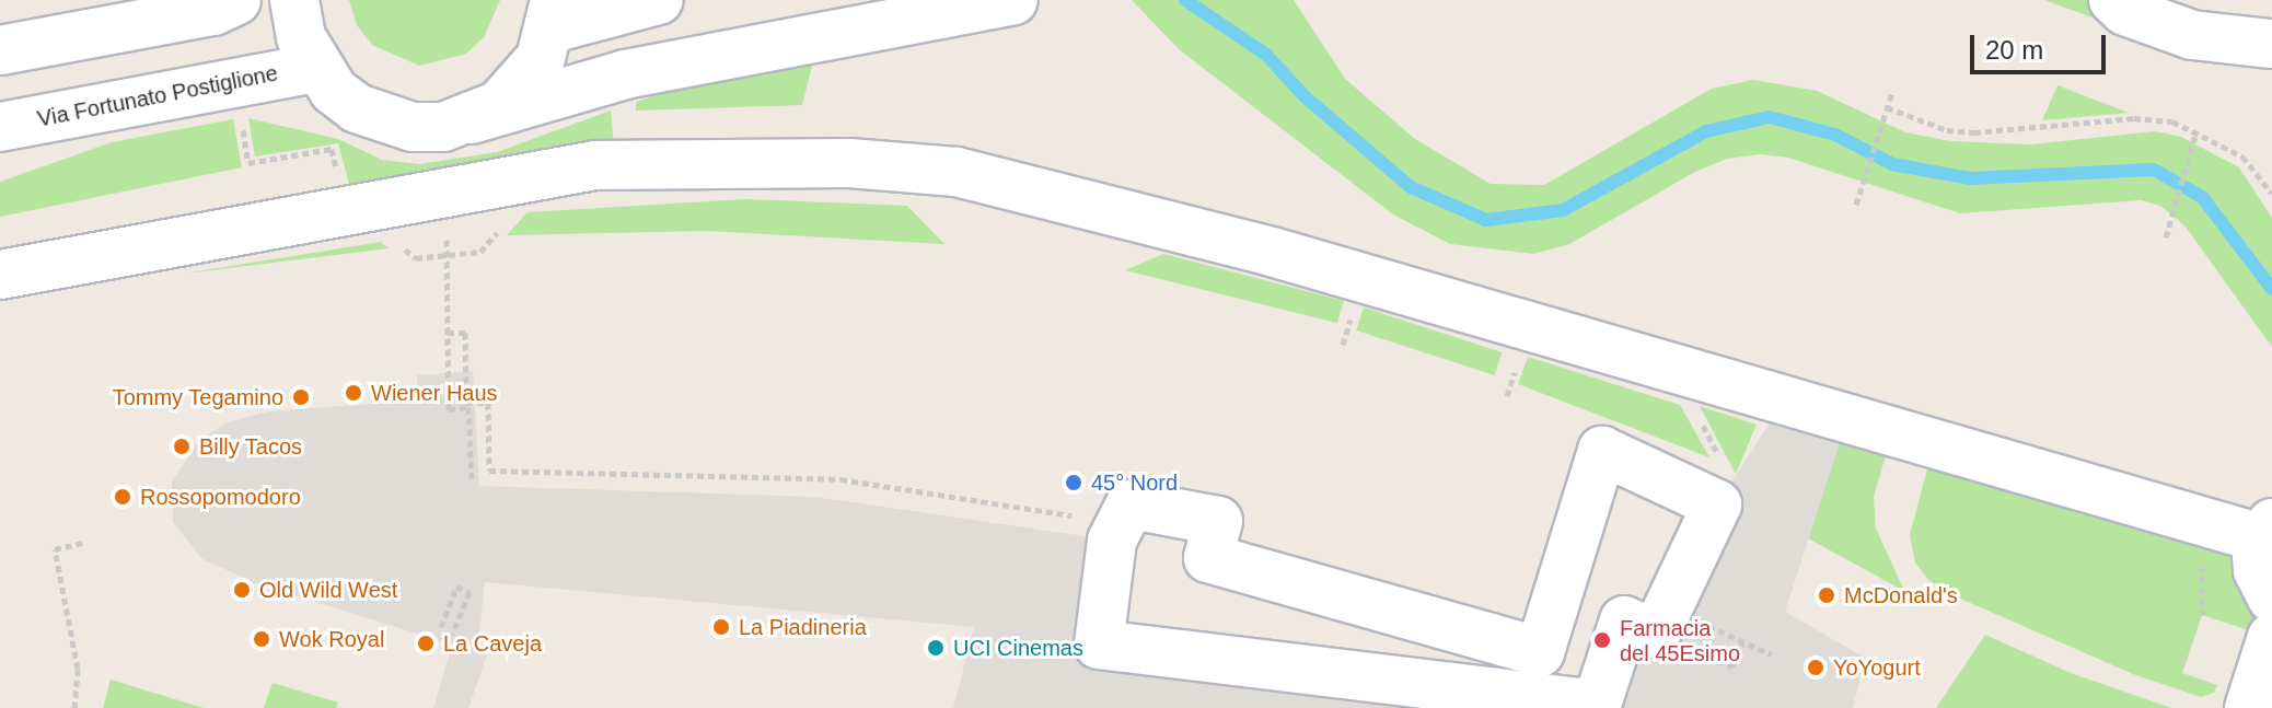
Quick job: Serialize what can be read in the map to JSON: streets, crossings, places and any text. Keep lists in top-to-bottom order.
{
  "streets": {
    "street": ["Via Fortunato Postiglione"]
  },
  "places": [
    "Wiener Haus",
    "Tommy Tegamino",
    "Billy Tacos",
    "45° Nord",
    "Rossopomodoro",
    "Old Wild West",
    "McDonald's",
    "La Piadineria",
    "Wok Royal",
    "Farmacia del 45Esimo",
    "La Caveja",
    "UCI Cinemas",
    "YoYogurt"
  ],
  "scale_bar": "20 m"
}
